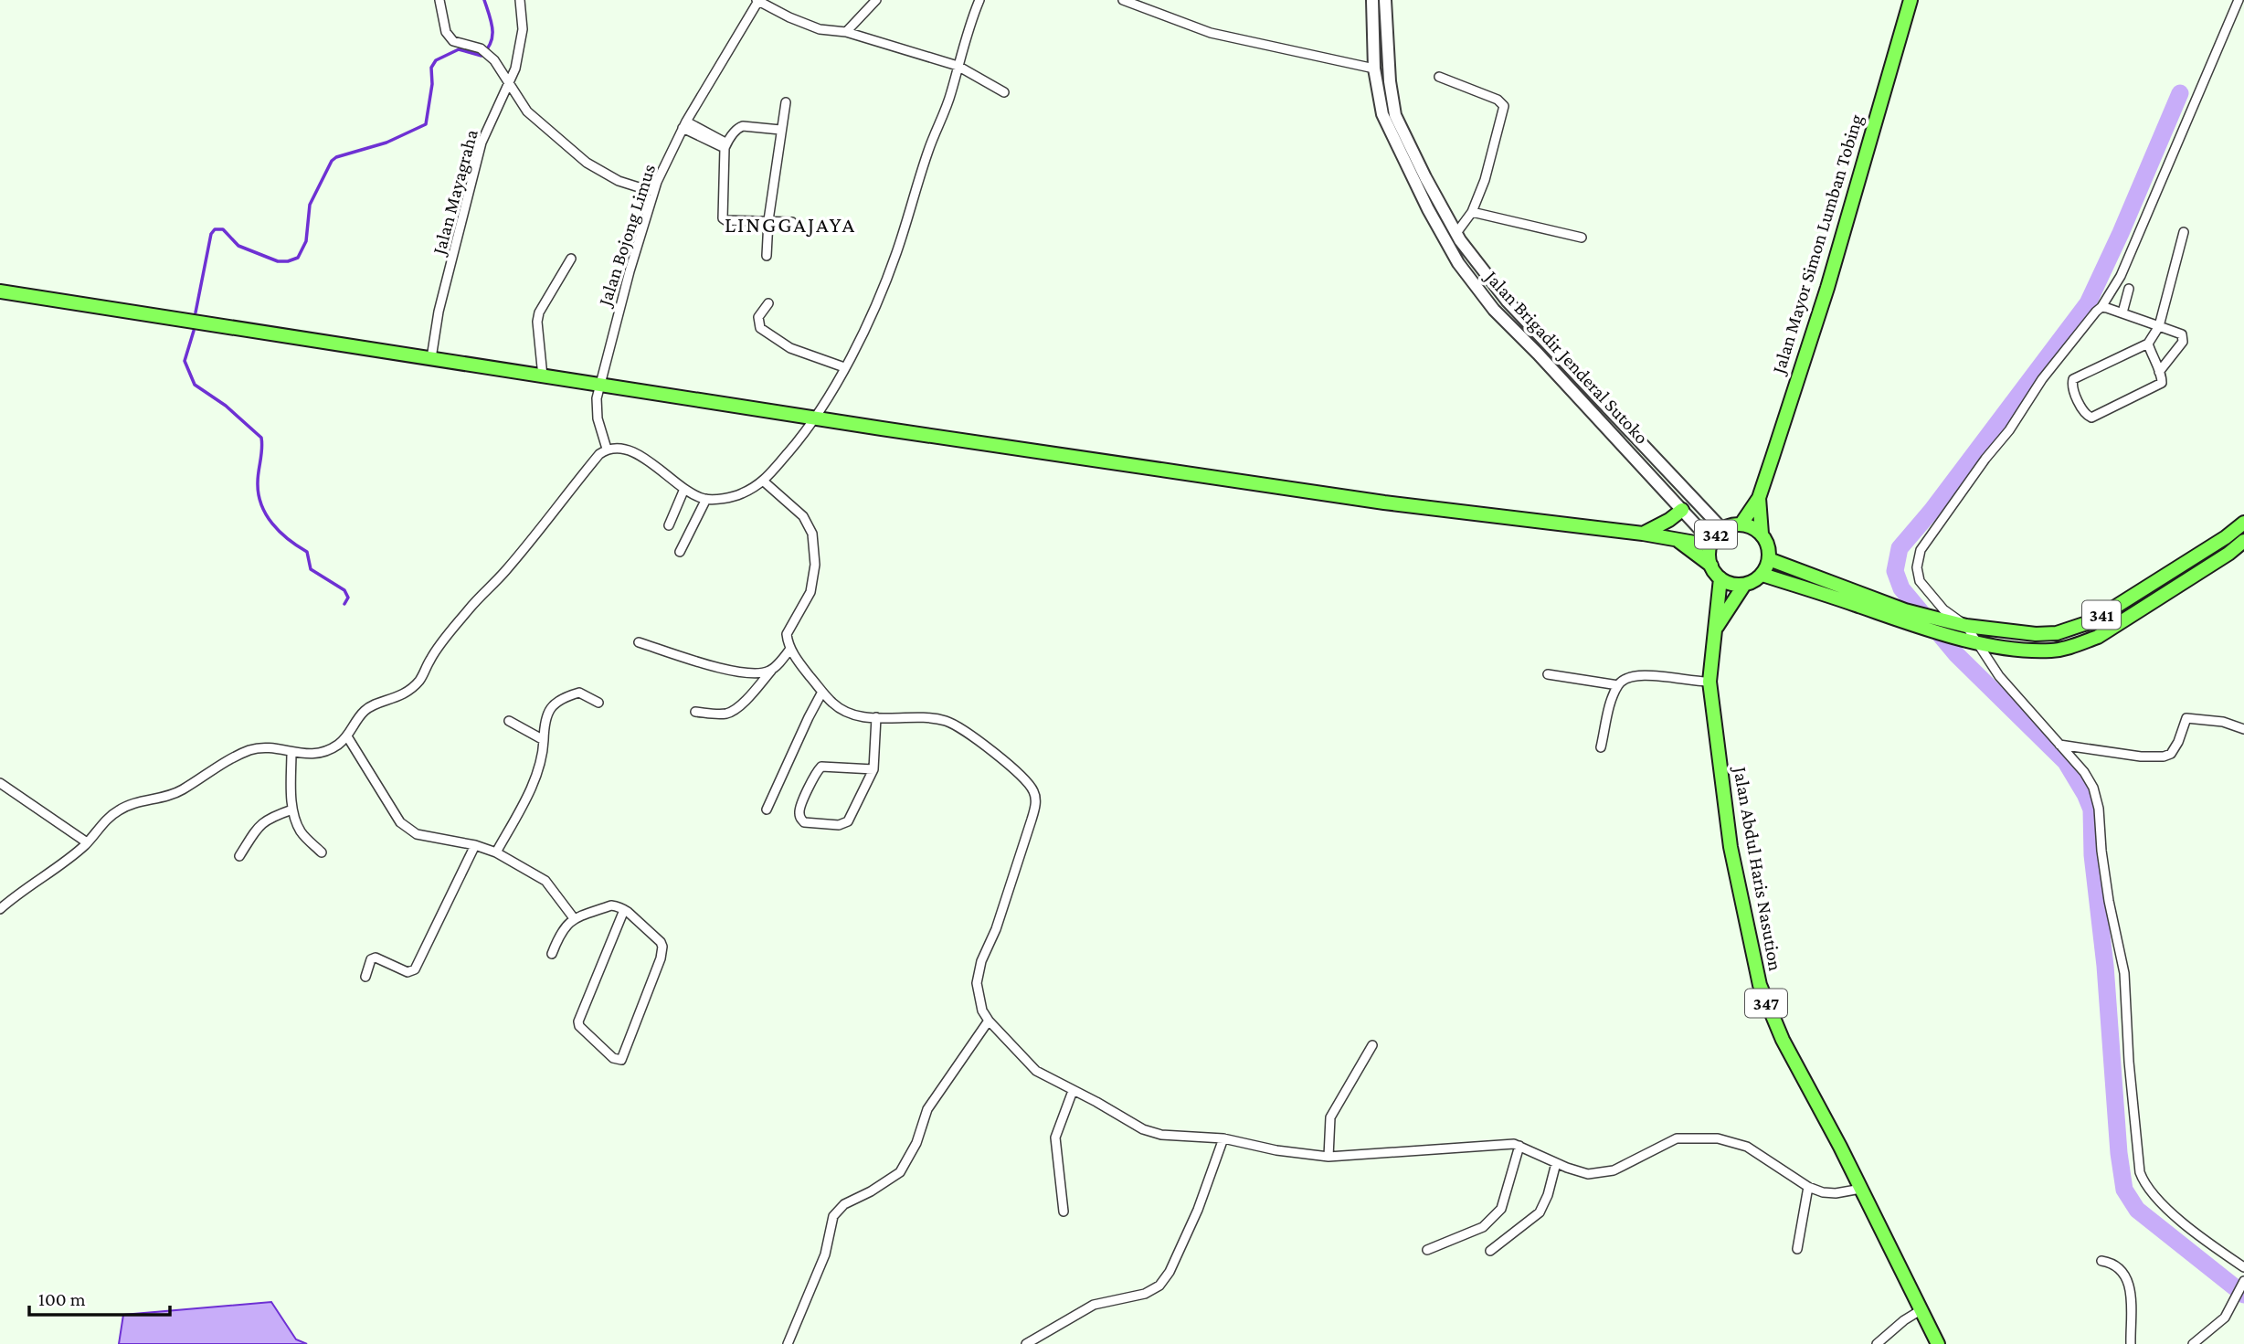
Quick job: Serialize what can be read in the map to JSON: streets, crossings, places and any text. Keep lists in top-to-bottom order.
{
  "streets": {
    "main road": [
      "Jalan Mayor Simon Lumban Tobing",
      "342",
      "341",
      "Jalan Abdul Haris Nasution",
      "347"
    ],
    "street": ["Jalan Mayagraha", "Jalan Bojong Limus", "Jalan Brigadir Jenderal Sutoko"]
  },
  "crossings": [
    ["Jalan Mayor Simon Lumban Tobing", "Jalan Brigadir Jenderal Sutoko"],
    ["Jalan Mayor Simon Lumban Tobing", "342"],
    ["Jalan Mayor Simon Lumban Tobing", "341"],
    ["Jalan Brigadir Jenderal Sutoko", "342"],
    ["Jalan Brigadir Jenderal Sutoko", "341"],
    ["342", "341"]
  ],
  "districts": ["LINGGAJAYA"],
  "scale_bar": "100 m"
}
